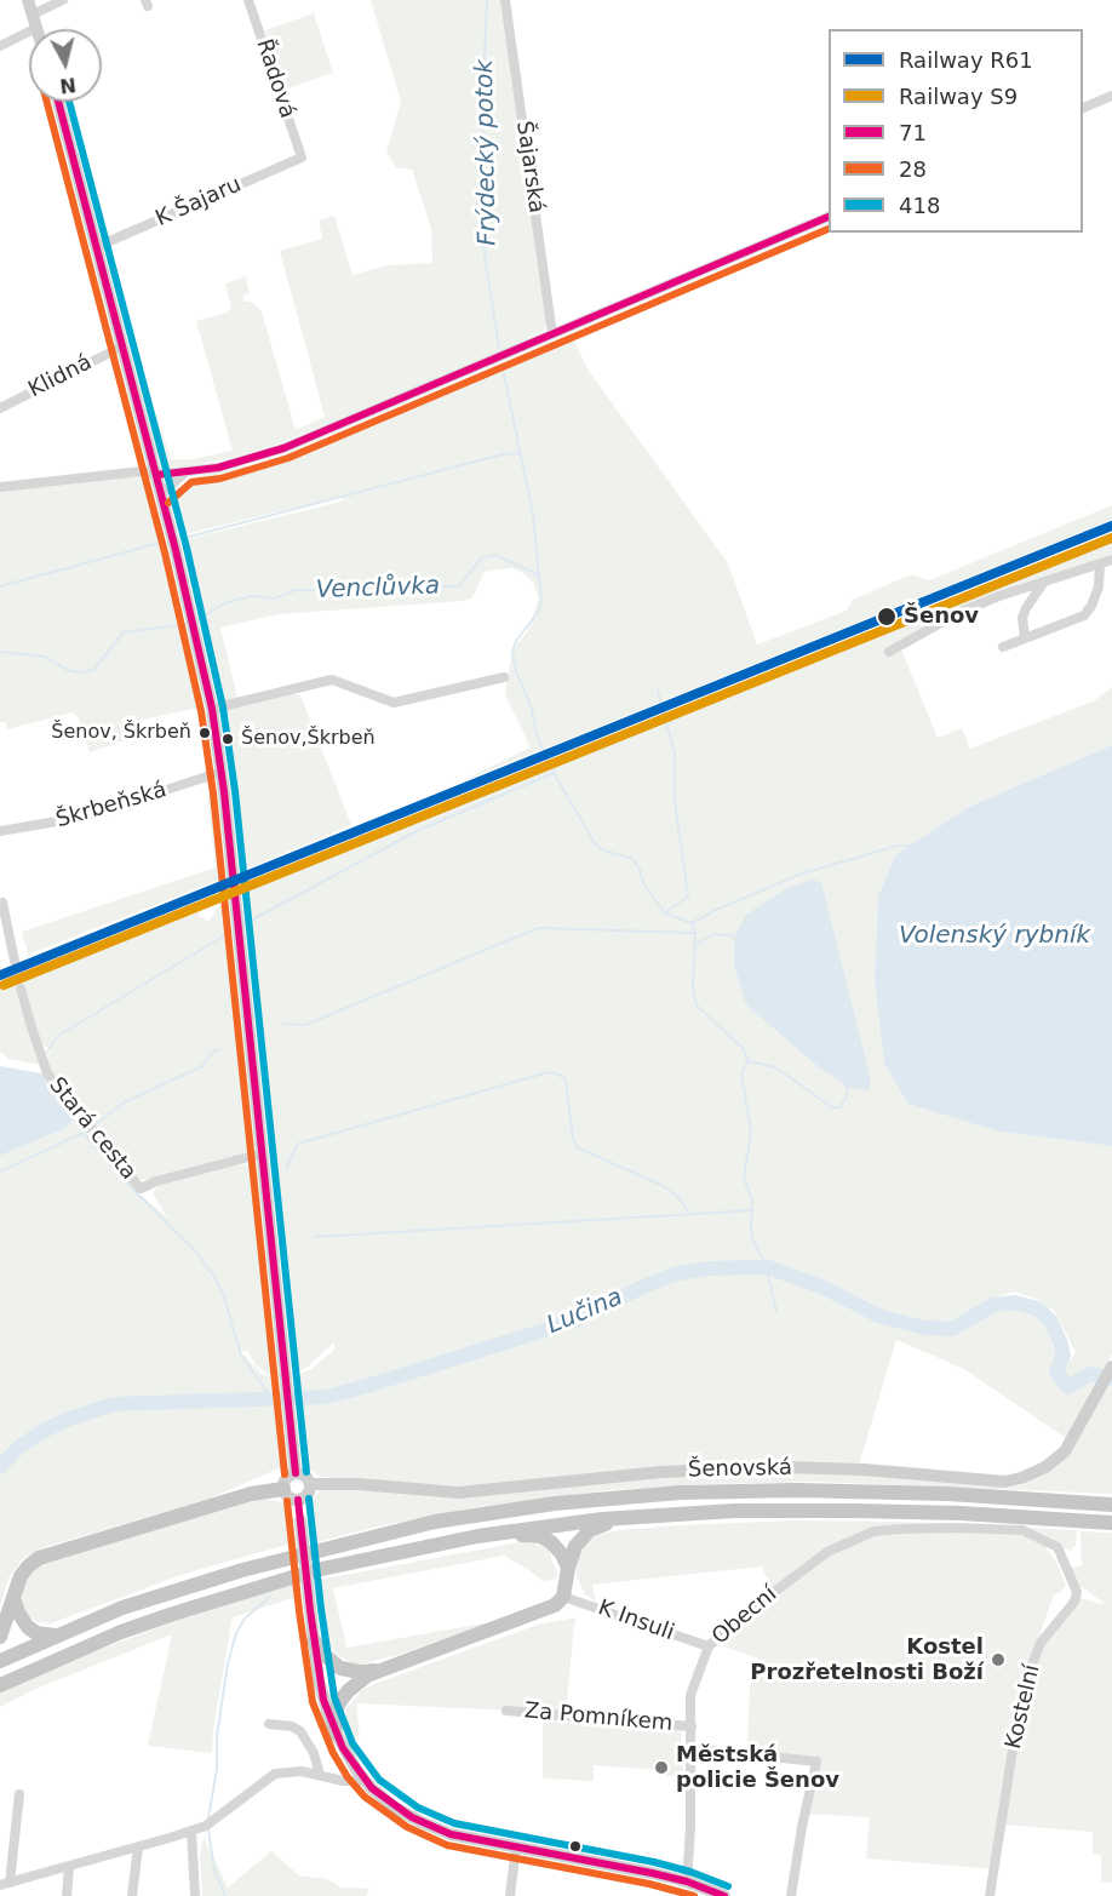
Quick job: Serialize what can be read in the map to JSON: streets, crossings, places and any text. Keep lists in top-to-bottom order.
{
  "streets": {
    "main road": ["Šenovská"],
    "street": [
      "Řadová",
      "Šajarská",
      "K Šajaru",
      "Klidná",
      "Škrbeňská",
      "Stará cesta",
      "Obecní",
      "K Insuli",
      "Kostelní",
      "Za Pomníkem"
    ]
  },
  "crossings": [
    ["Řadová", "K Šajaru"],
    ["Obecní", "K Insuli"],
    ["Obecní", "Kostelní"],
    ["Obecní", "Za Pomníkem"]
  ],
  "water": [
    "Frýdecký potok",
    "Venclůvka",
    "Volenský rybník",
    "Lučina"
  ],
  "places": [
    "Šenov",
    "Šenov, Škrbeň",
    "Šenov,Škrbeň",
    "Kostel Prozřetelnosti Boží",
    "Městská policie Šenov"
  ],
  "lines": [
    "transit line 71",
    "transit line 28",
    "transit line 418",
    "rail line R61",
    "rail line S9"
  ],
  "legend": [
    "Railway R61",
    "Railway S9",
    "71",
    "28",
    "418"
  ],
  "north": "bottom"
}
